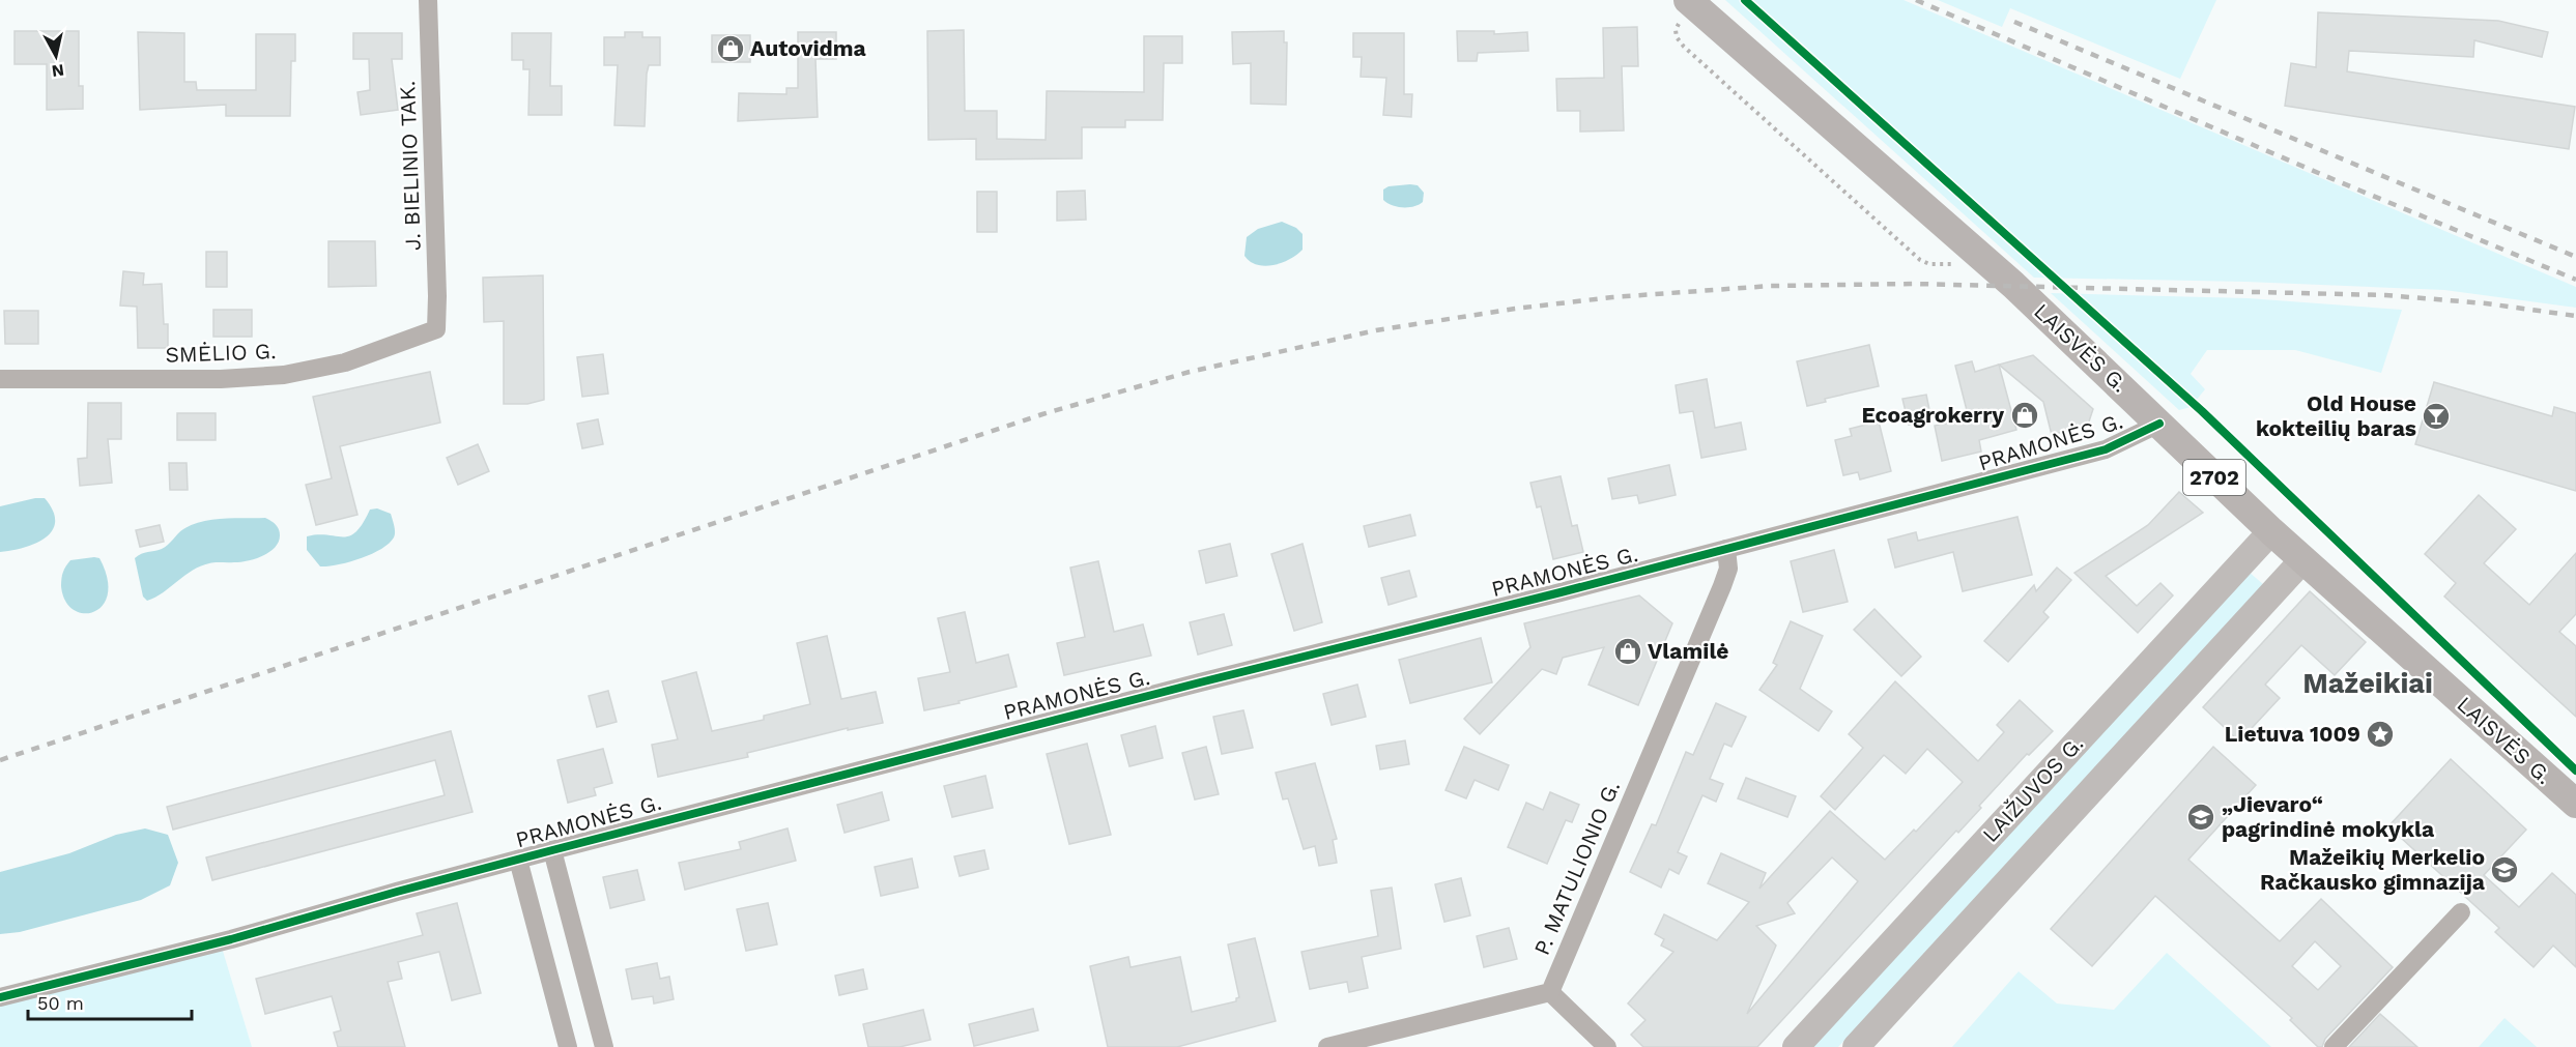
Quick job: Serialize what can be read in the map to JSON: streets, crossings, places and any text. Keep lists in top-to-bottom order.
{
  "streets": {
    "main road": ["LAISVĖS G.", "2702", "LAIŽUVOS G."],
    "street": [
      "J. BIELINIO TAK.",
      "SMĖLIO G.",
      "PRAMONĖS G.",
      "P. MATULIONIO G."
    ]
  },
  "crossings": [
    ["J. BIELINIO TAK.", "SMĖLIO G."],
    ["LAISVĖS G.", "PRAMONĖS G."],
    ["LAISVĖS G.", "LAIŽUVOS G."],
    ["PRAMONĖS G.", "P. MATULIONIO G."]
  ],
  "districts": ["Mažeikiai"],
  "places": {
    "shop": ["Autovidma", "Ecoagrokerry", "Vlamilė"],
    "bar": ["Old House kokteilių baras"],
    "place": ["Lietuva 1009"],
    "school or university": ["„Jievaro“ pagrindinė mokykla", "Mažeikių Merkelio Račkausko gimnazija"]
  },
  "scale_bar": "50 m",
  "north": "bottom"
}
